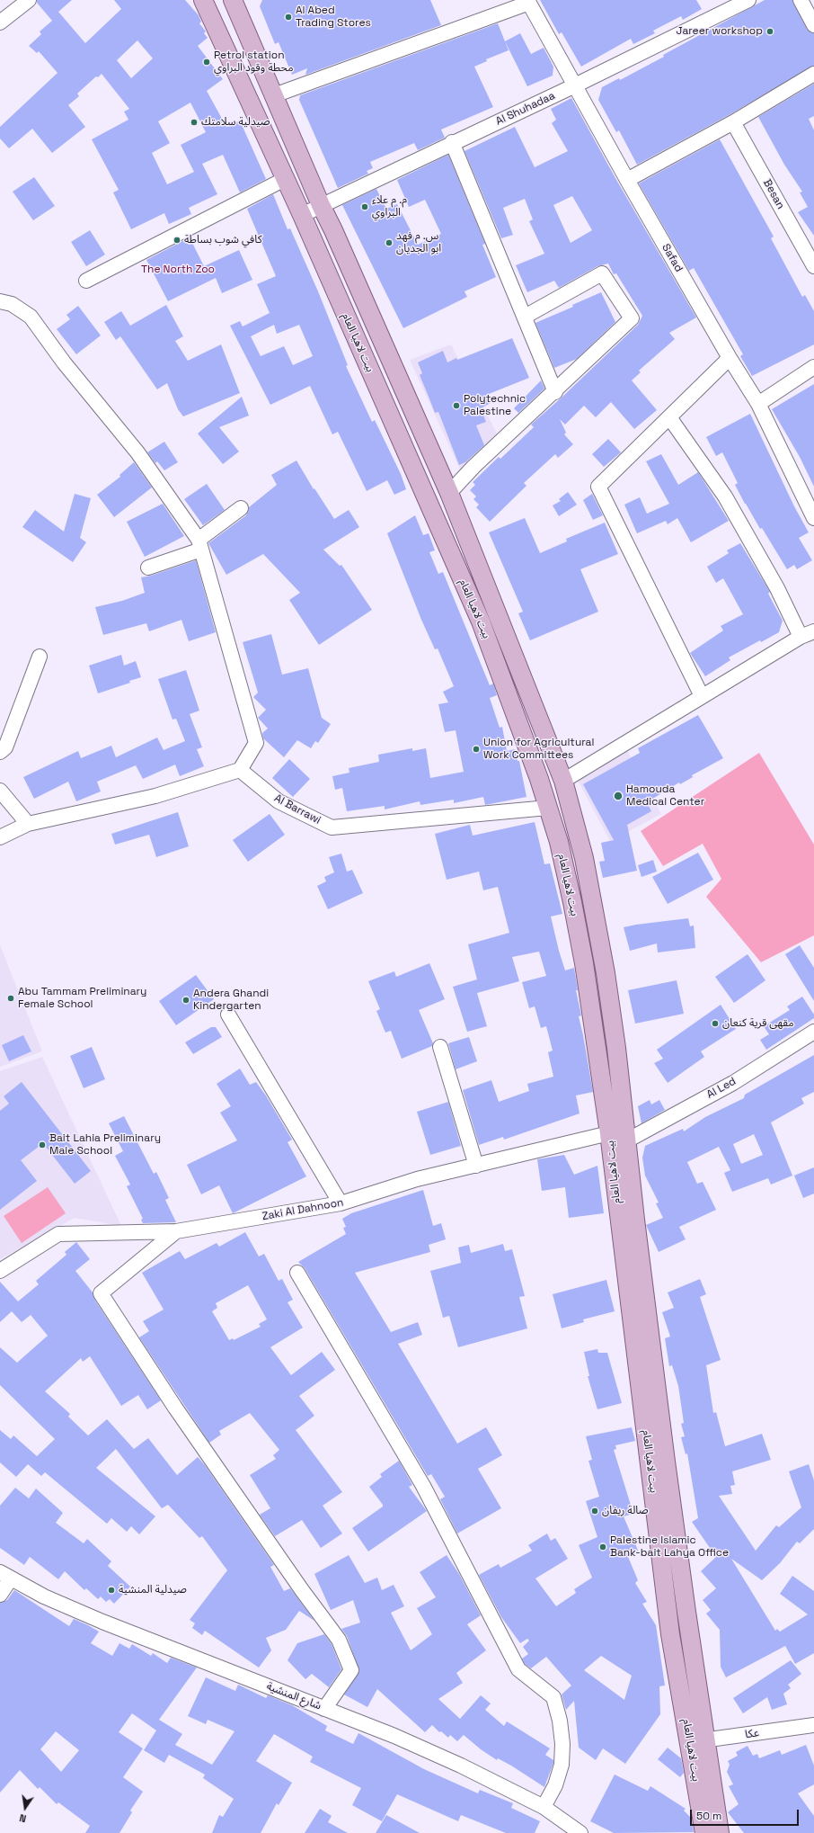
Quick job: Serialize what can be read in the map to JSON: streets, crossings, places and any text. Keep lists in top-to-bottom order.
{
  "streets": {
    "main road": ["بيت لاهيا العام"],
    "street": [
      "Al Shuhadaa",
      "Besan",
      "Safad",
      "Al Barrawi",
      "Al Led",
      "Zaki Al Dahnoon",
      "شارع المنشية",
      "عكا"
    ]
  },
  "crossings": [
    ["Al Shuhadaa", "Safad"],
    ["Al Shuhadaa", "بيت لاهيا العام"],
    ["بيت لاهيا العام", "Al Barrawi"],
    ["بيت لاهيا العام", "Al Led"],
    ["بيت لاهيا العام", "Zaki Al Dahnoon"],
    ["بيت لاهيا العام", "عكا"]
  ],
  "parks": ["The North Zoo"],
  "places": [
    "Al Abed Trading Stores",
    "Jareer workshop",
    "Petrol station محطة وقود البراوي",
    "صيدلية سلامتك",
    "م. م علاء البراوي",
    "كافي شوب بساطة",
    "س. م فهد ابو الجديان",
    "Polytechnic Palestine",
    "Union for Agricultural Work Committees",
    "Hamouda Medical Center",
    "Abu Tammam Preliminary Female School",
    "Andera Ghandi Kindergarten",
    "مقهى قرية كنعان",
    "Bait Lahia Preliminary Male School",
    "صالة ريفان",
    "Palestine Islamic Bank-bait Lahya Office",
    "صيدلية المنشية"
  ],
  "scale_bar": "50 m",
  "north": "bottom"
}
